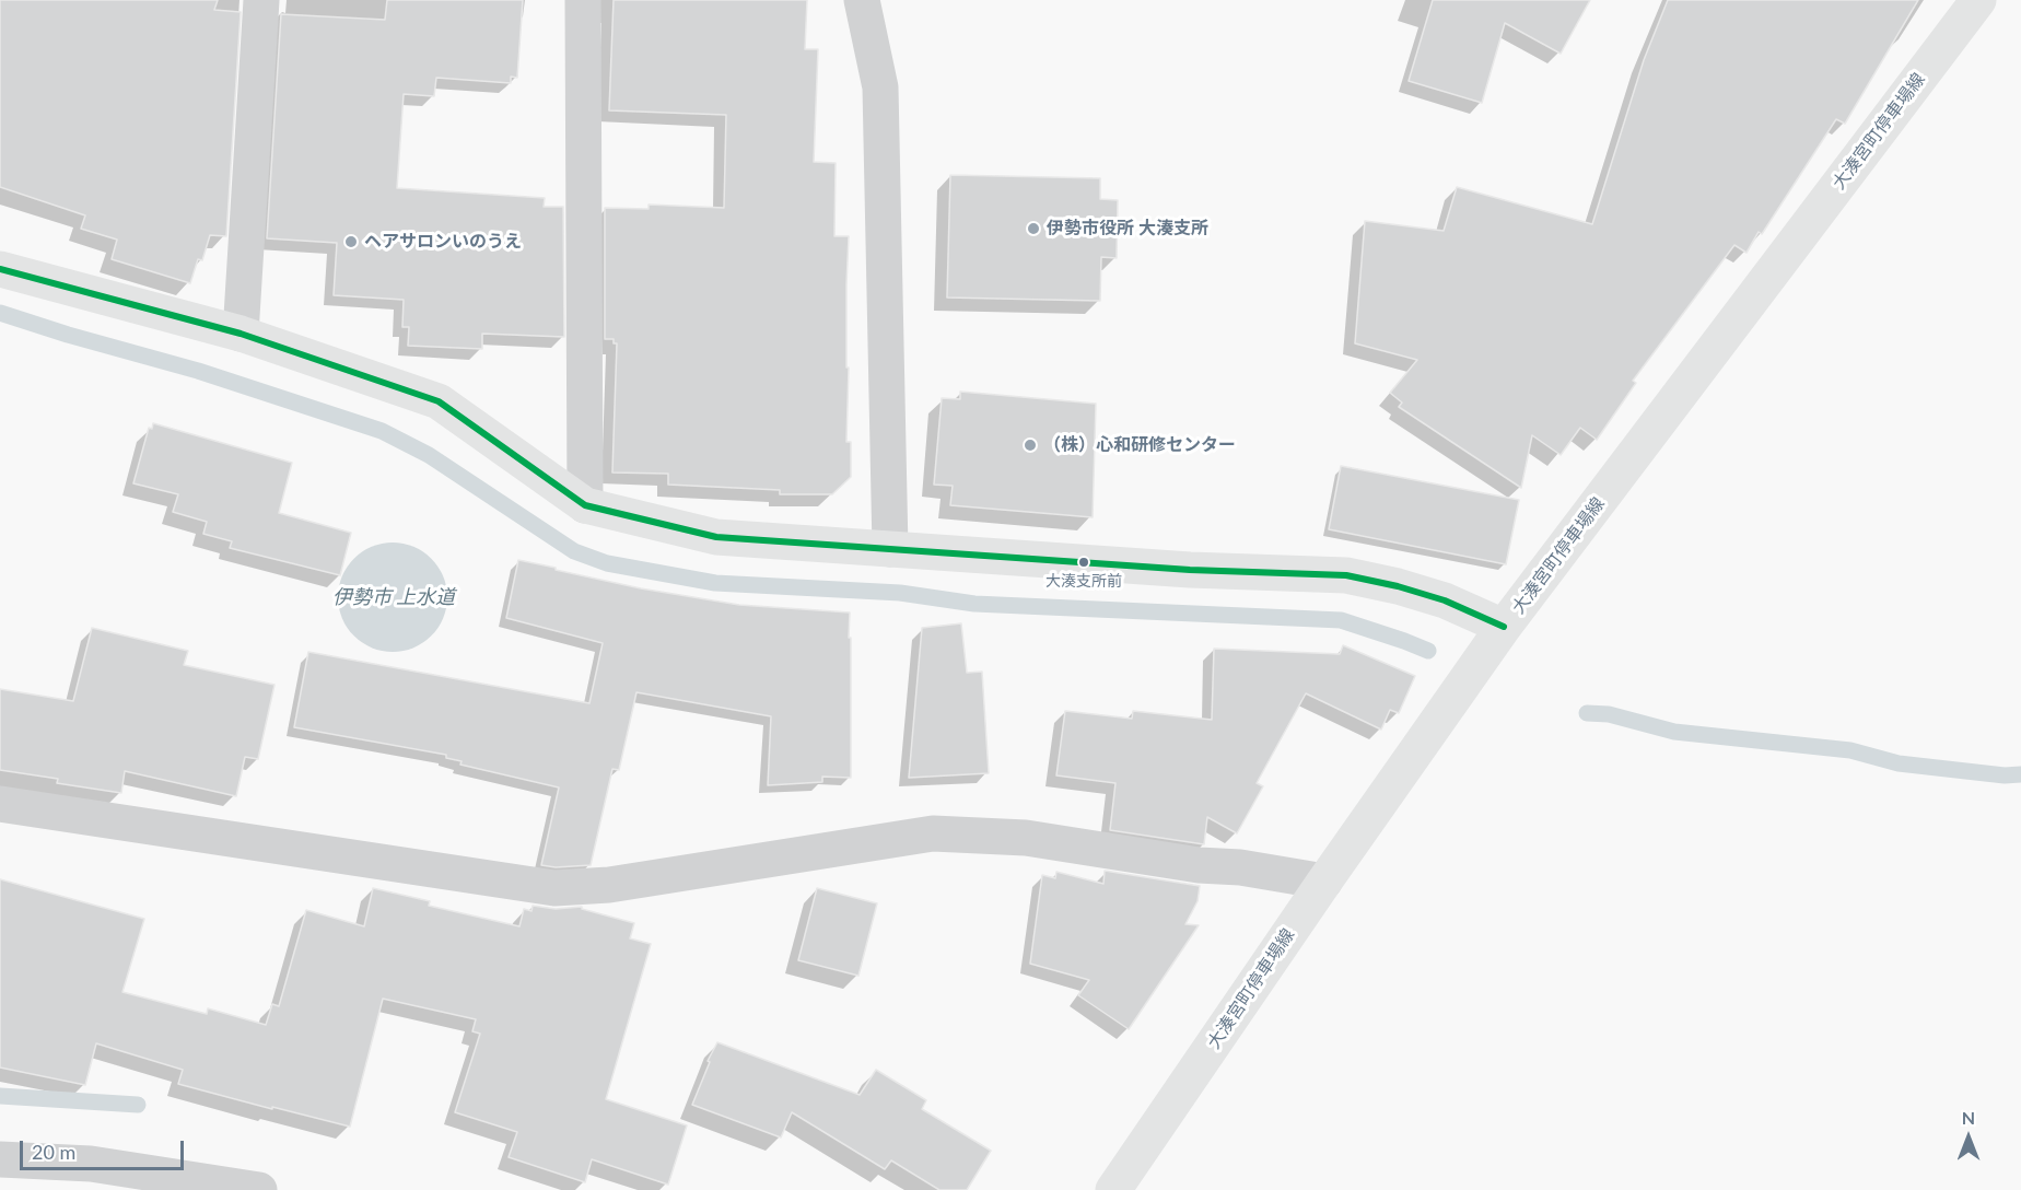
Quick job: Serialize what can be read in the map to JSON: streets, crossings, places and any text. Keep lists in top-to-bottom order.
{
  "streets": {
    "street": ["大湊宮町停車場線"]
  },
  "water": ["伊勢市 上水道"],
  "places": [
    "伊勢市役所 大湊支所",
    "ヘアサロンいのうえ",
    "（株）心和研修センター",
    "大湊支所前"
  ],
  "scale_bar": "20 m",
  "north": "top"
}
